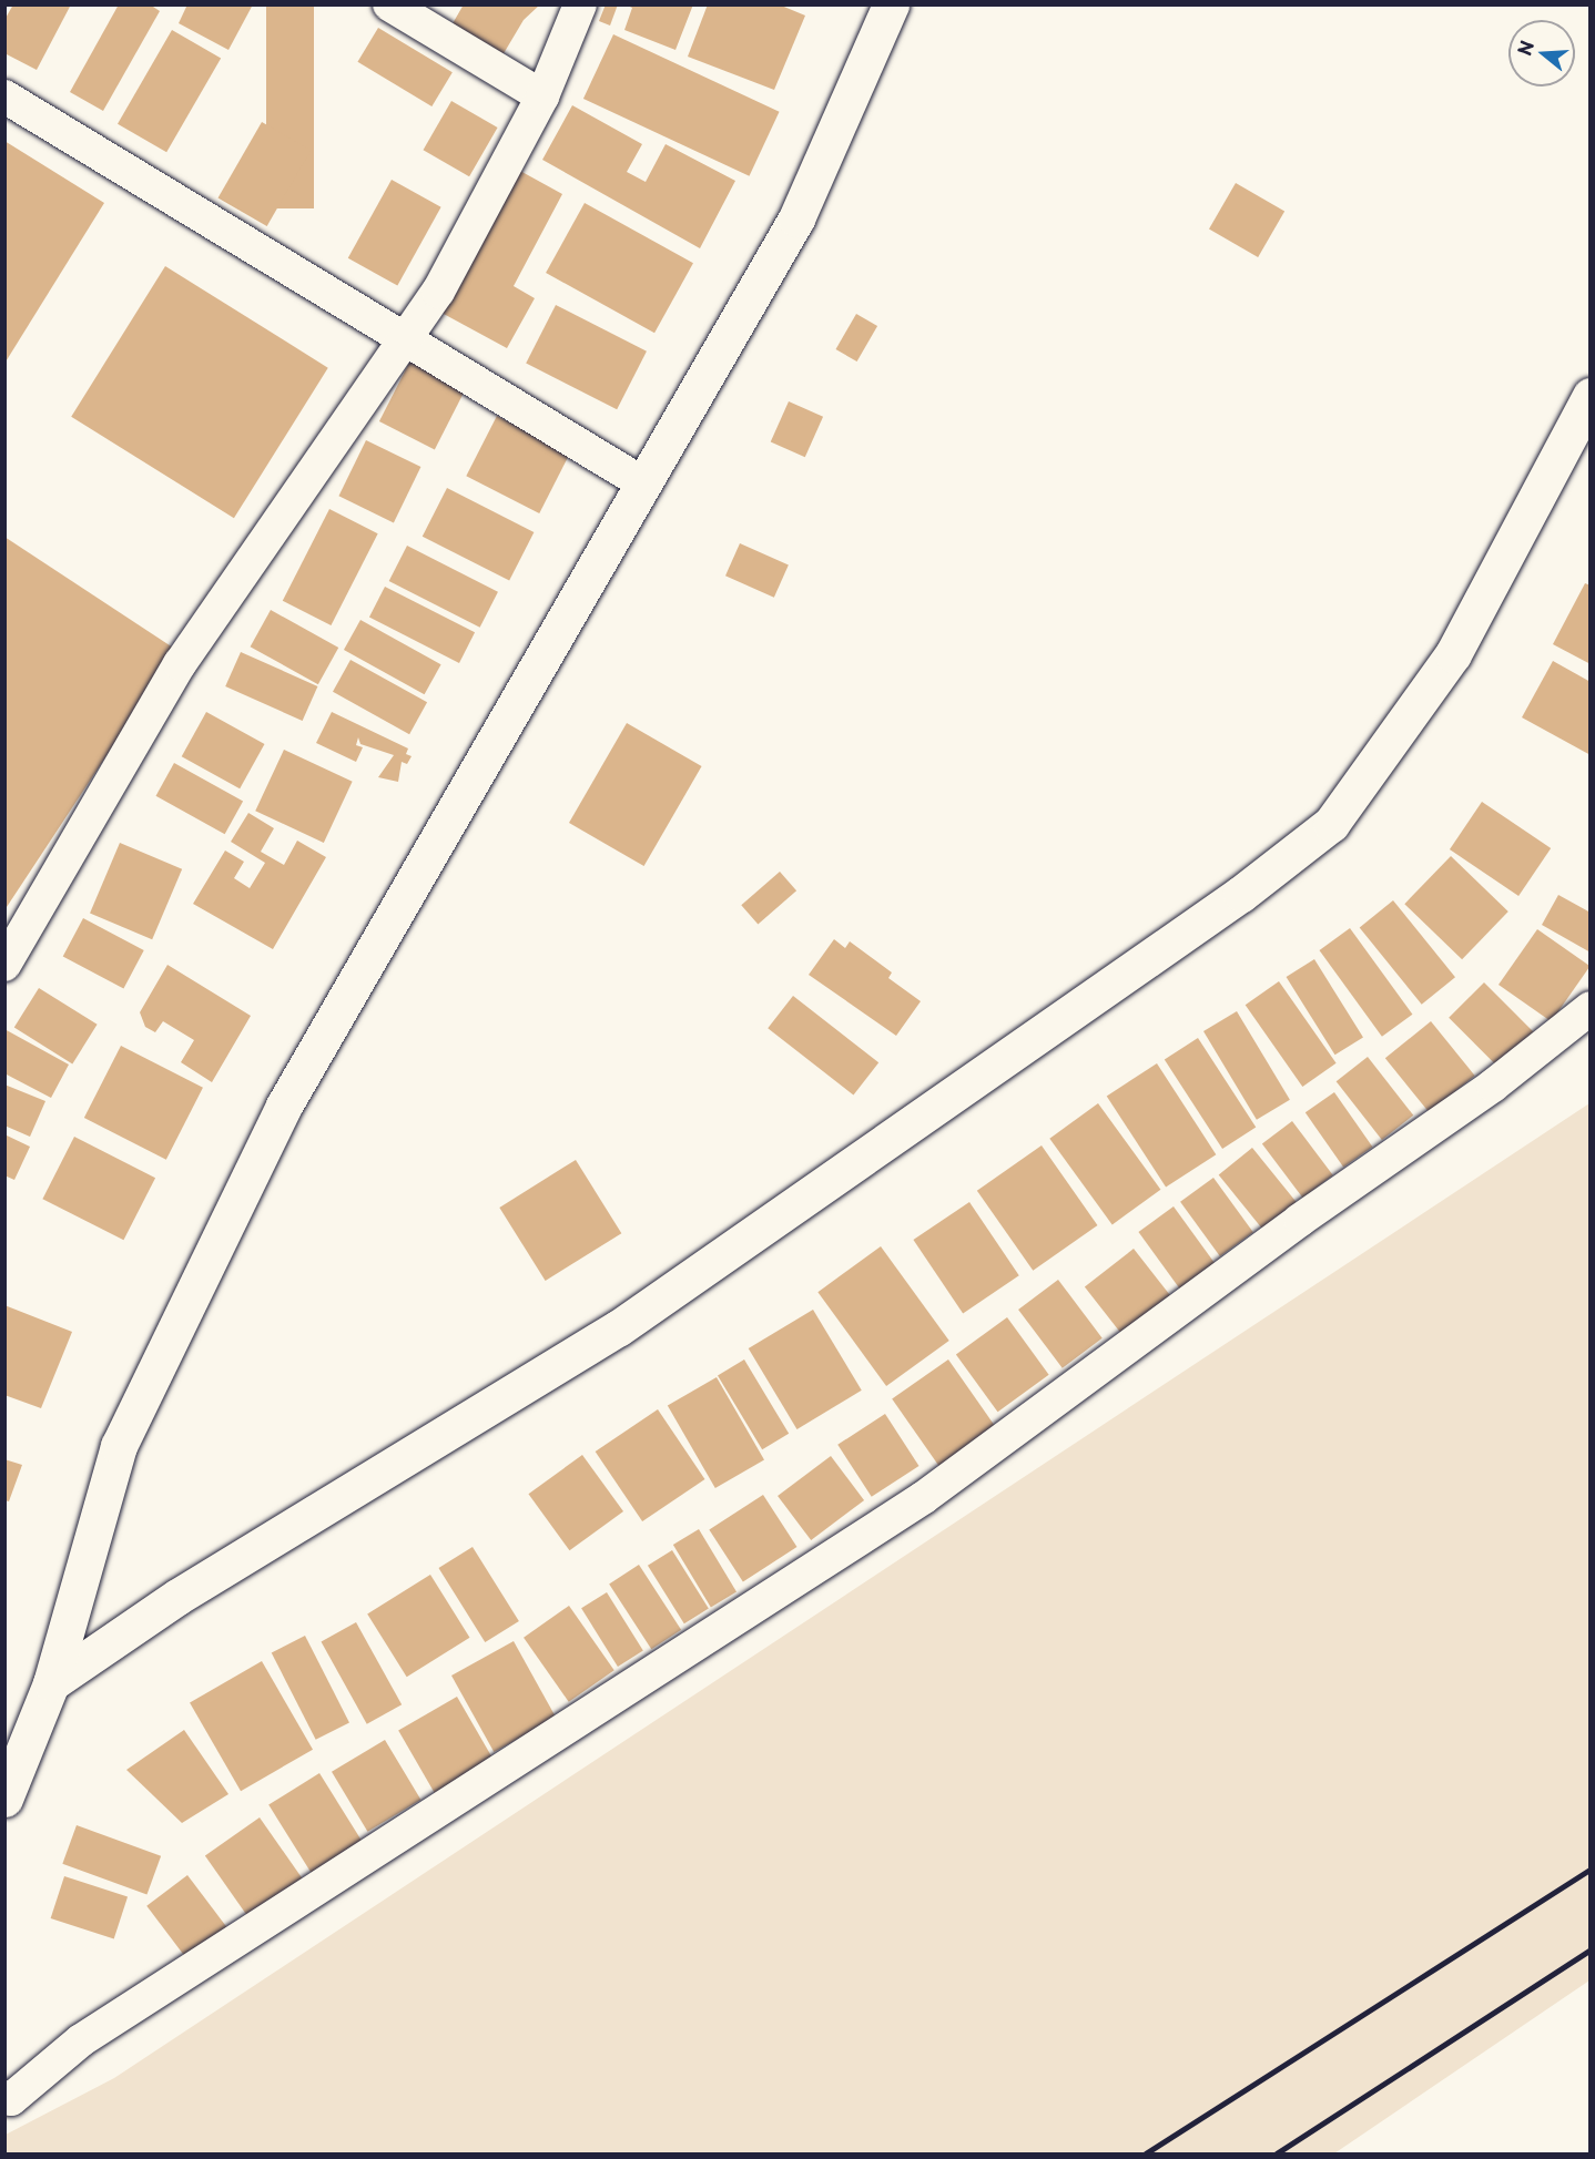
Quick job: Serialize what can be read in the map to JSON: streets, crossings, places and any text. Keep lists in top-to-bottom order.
{
  "north": "left"
}
